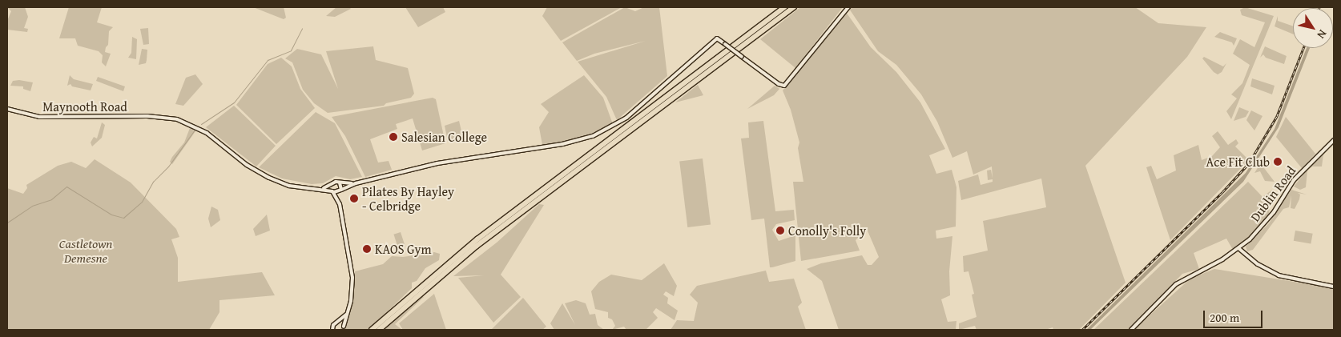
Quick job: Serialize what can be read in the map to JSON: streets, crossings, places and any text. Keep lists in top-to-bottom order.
{
  "streets": {
    "main road": ["Maynooth Road", "Dublin Road"]
  },
  "parks": ["Castletown Demesne"],
  "places": [
    "Salesian College",
    "Ace Fit Club",
    "Pilates By Hayley - Celbridge",
    "Conolly's Folly",
    "KAOS Gym"
  ],
  "scale_bar": "200 m",
  "north": "bottom right"
}
